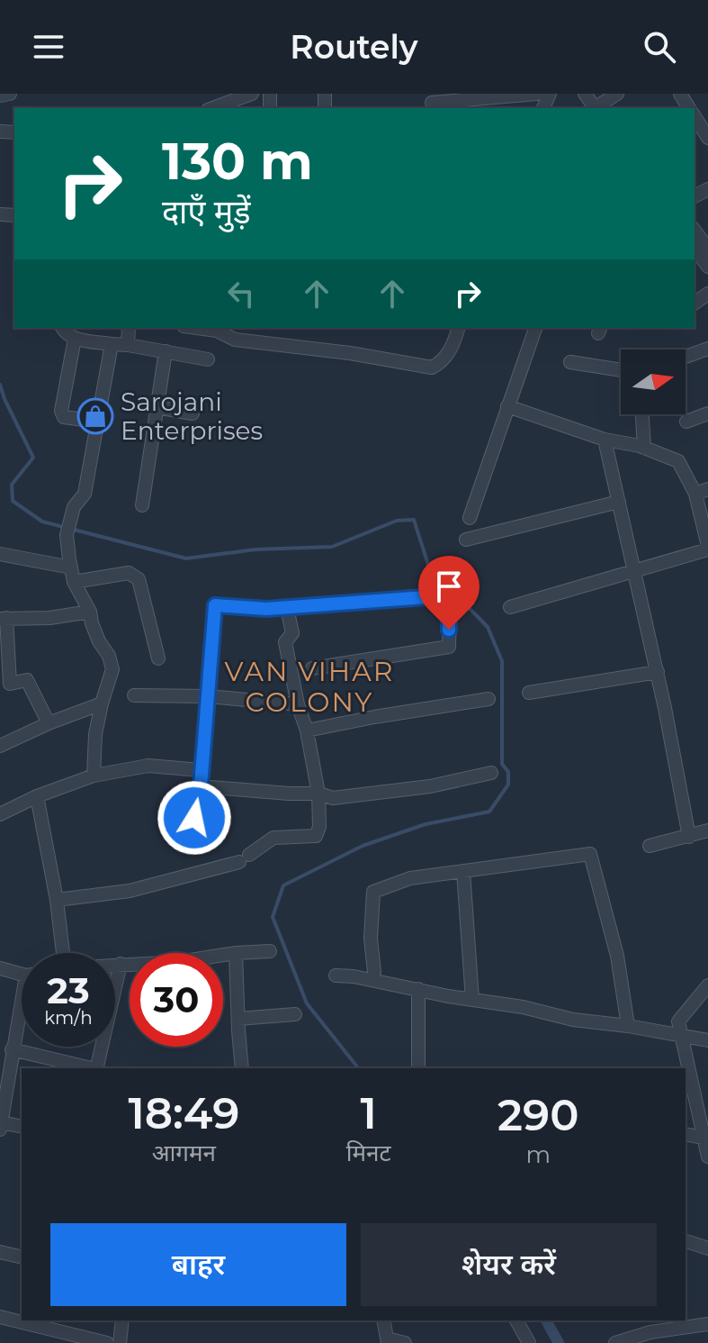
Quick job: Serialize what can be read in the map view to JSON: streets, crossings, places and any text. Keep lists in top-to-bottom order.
{
  "districts": ["VAN VIHAR COLONY"],
  "places": {
    "shop": ["Sarojani Enterprises"]
  },
  "north": "right",
  "page": {
    "header": "Routely",
    "turn": ["130 m", "दाएँ मुड़ें"],
    "speed": "23 km/h",
    "limit": "30",
    "eta": [
      "18:49",
      "आगमन",
      "1",
      "मिनट",
      "290",
      "m"
    ],
    "buttons": ["बाहर", "शेयर करें"]
  }
}
